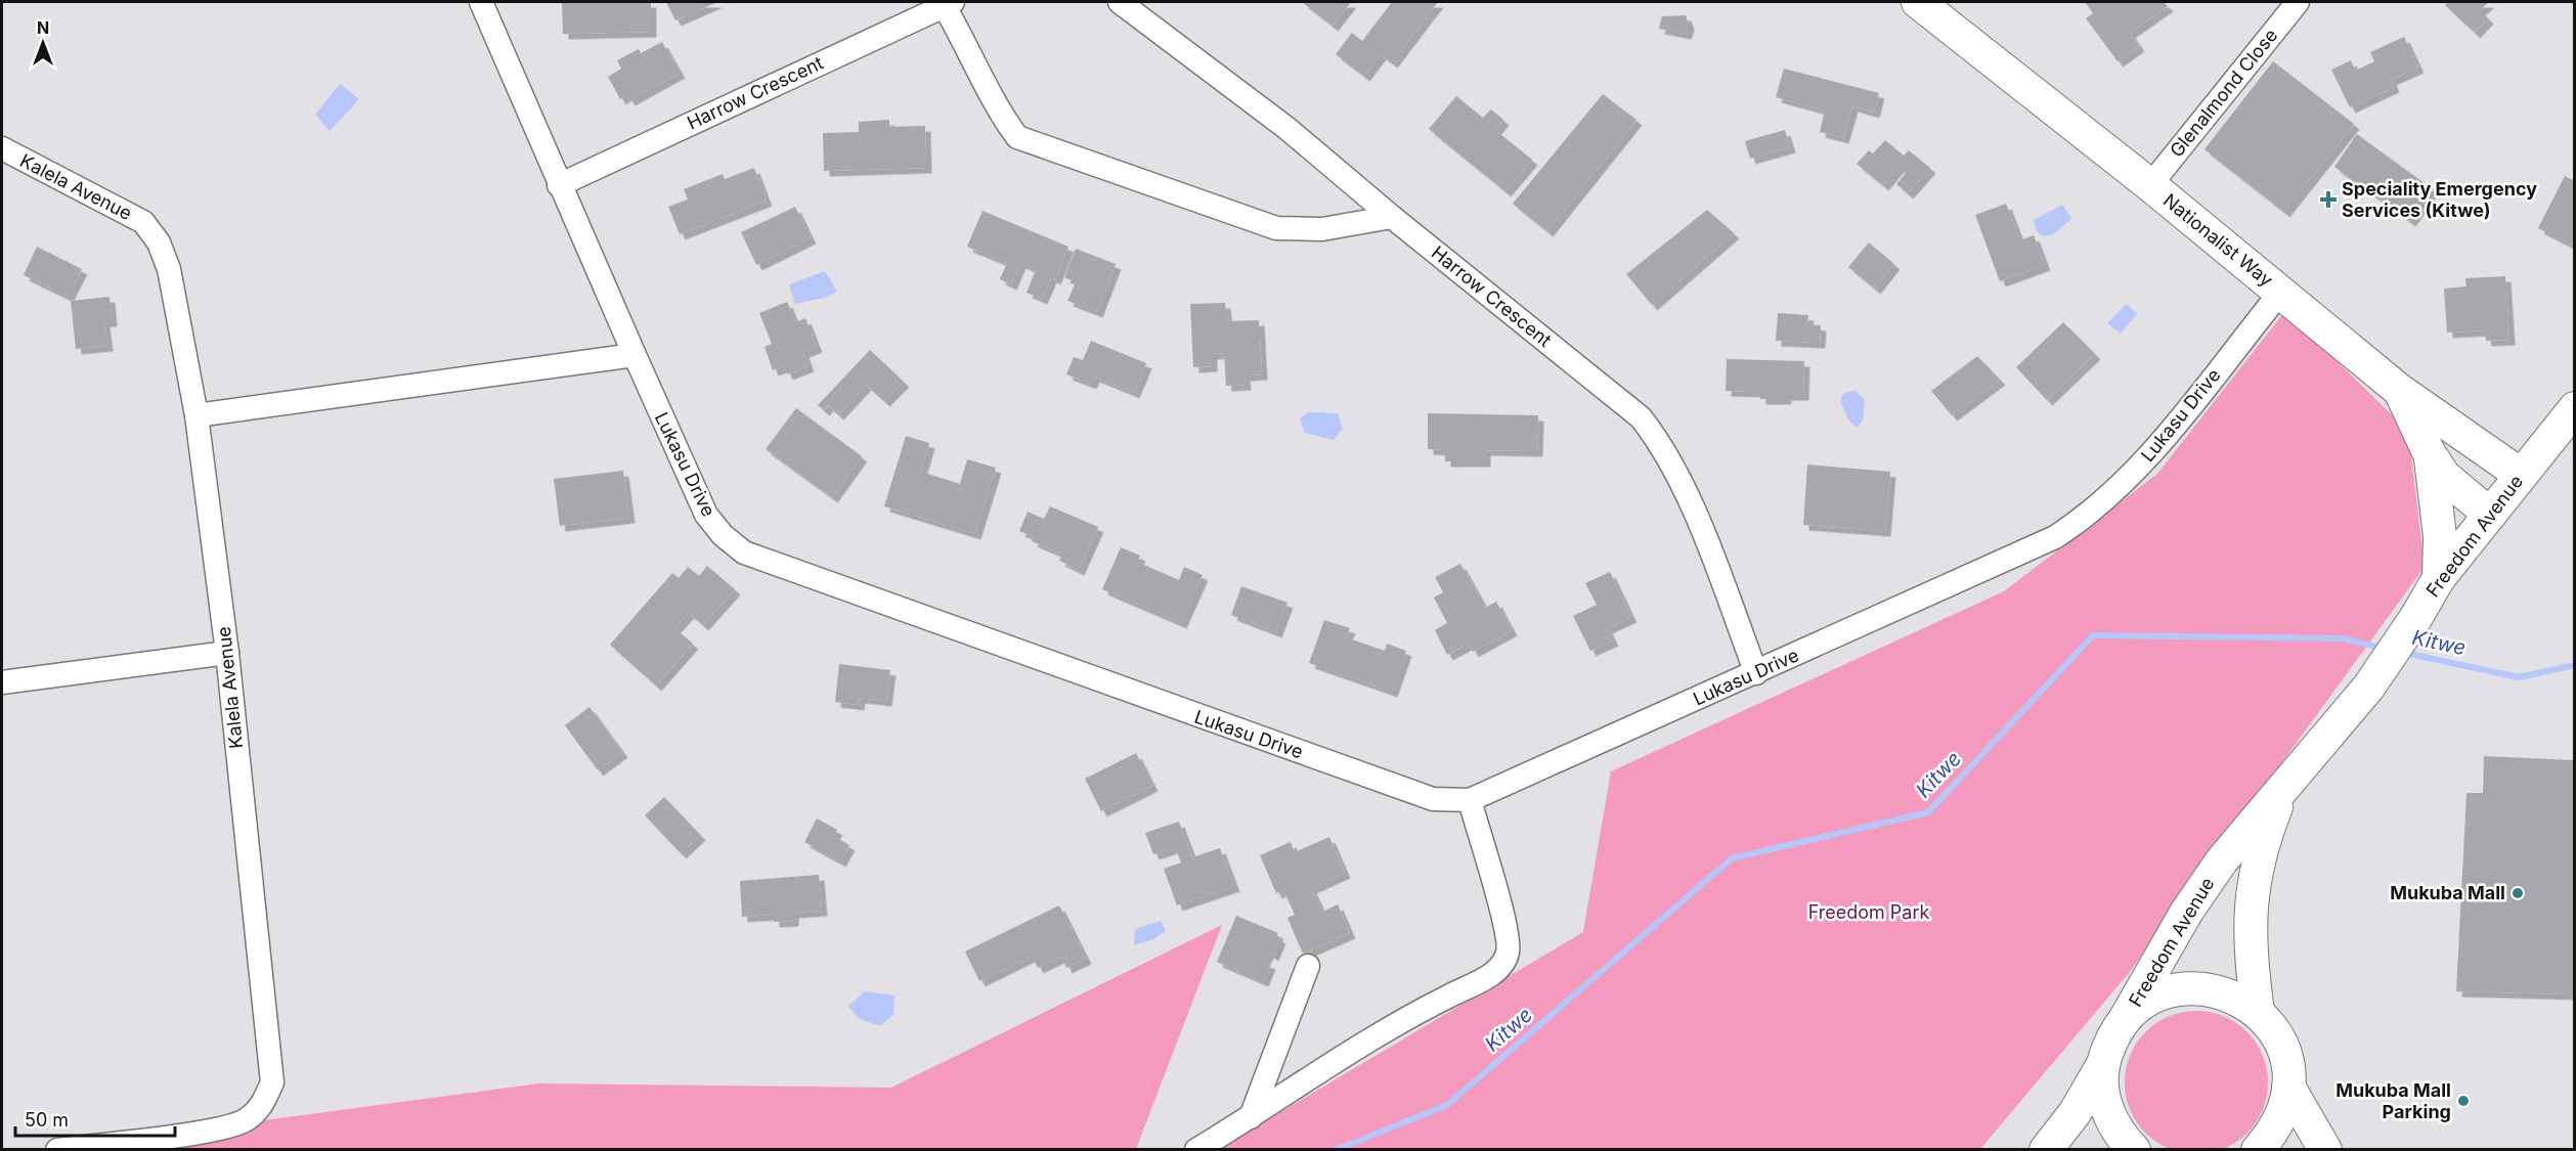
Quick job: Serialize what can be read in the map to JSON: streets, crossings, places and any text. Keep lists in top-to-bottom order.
{
  "streets": {
    "main road": ["Nationalist Way", "Freedom Avenue"],
    "street": [
      "Harrow Crescent",
      "Glenalmond Close",
      "Kalela Avenue",
      "Lukasu Drive"
    ]
  },
  "crossings": [
    ["Harrow Crescent", "Lukasu Drive"],
    ["Glenalmond Close", "Nationalist Way"],
    ["Nationalist Way", "Lukasu Drive"],
    ["Nationalist Way", "Freedom Avenue"]
  ],
  "water": ["Kitwe"],
  "parks": ["Freedom Park"],
  "places": {
    "health": ["Speciality Emergency Services (Kitwe)"],
    "other": ["Mukuba Mall", "Mukuba Mall Parking"]
  },
  "scale_bar": "50 m",
  "north": "top"
}
